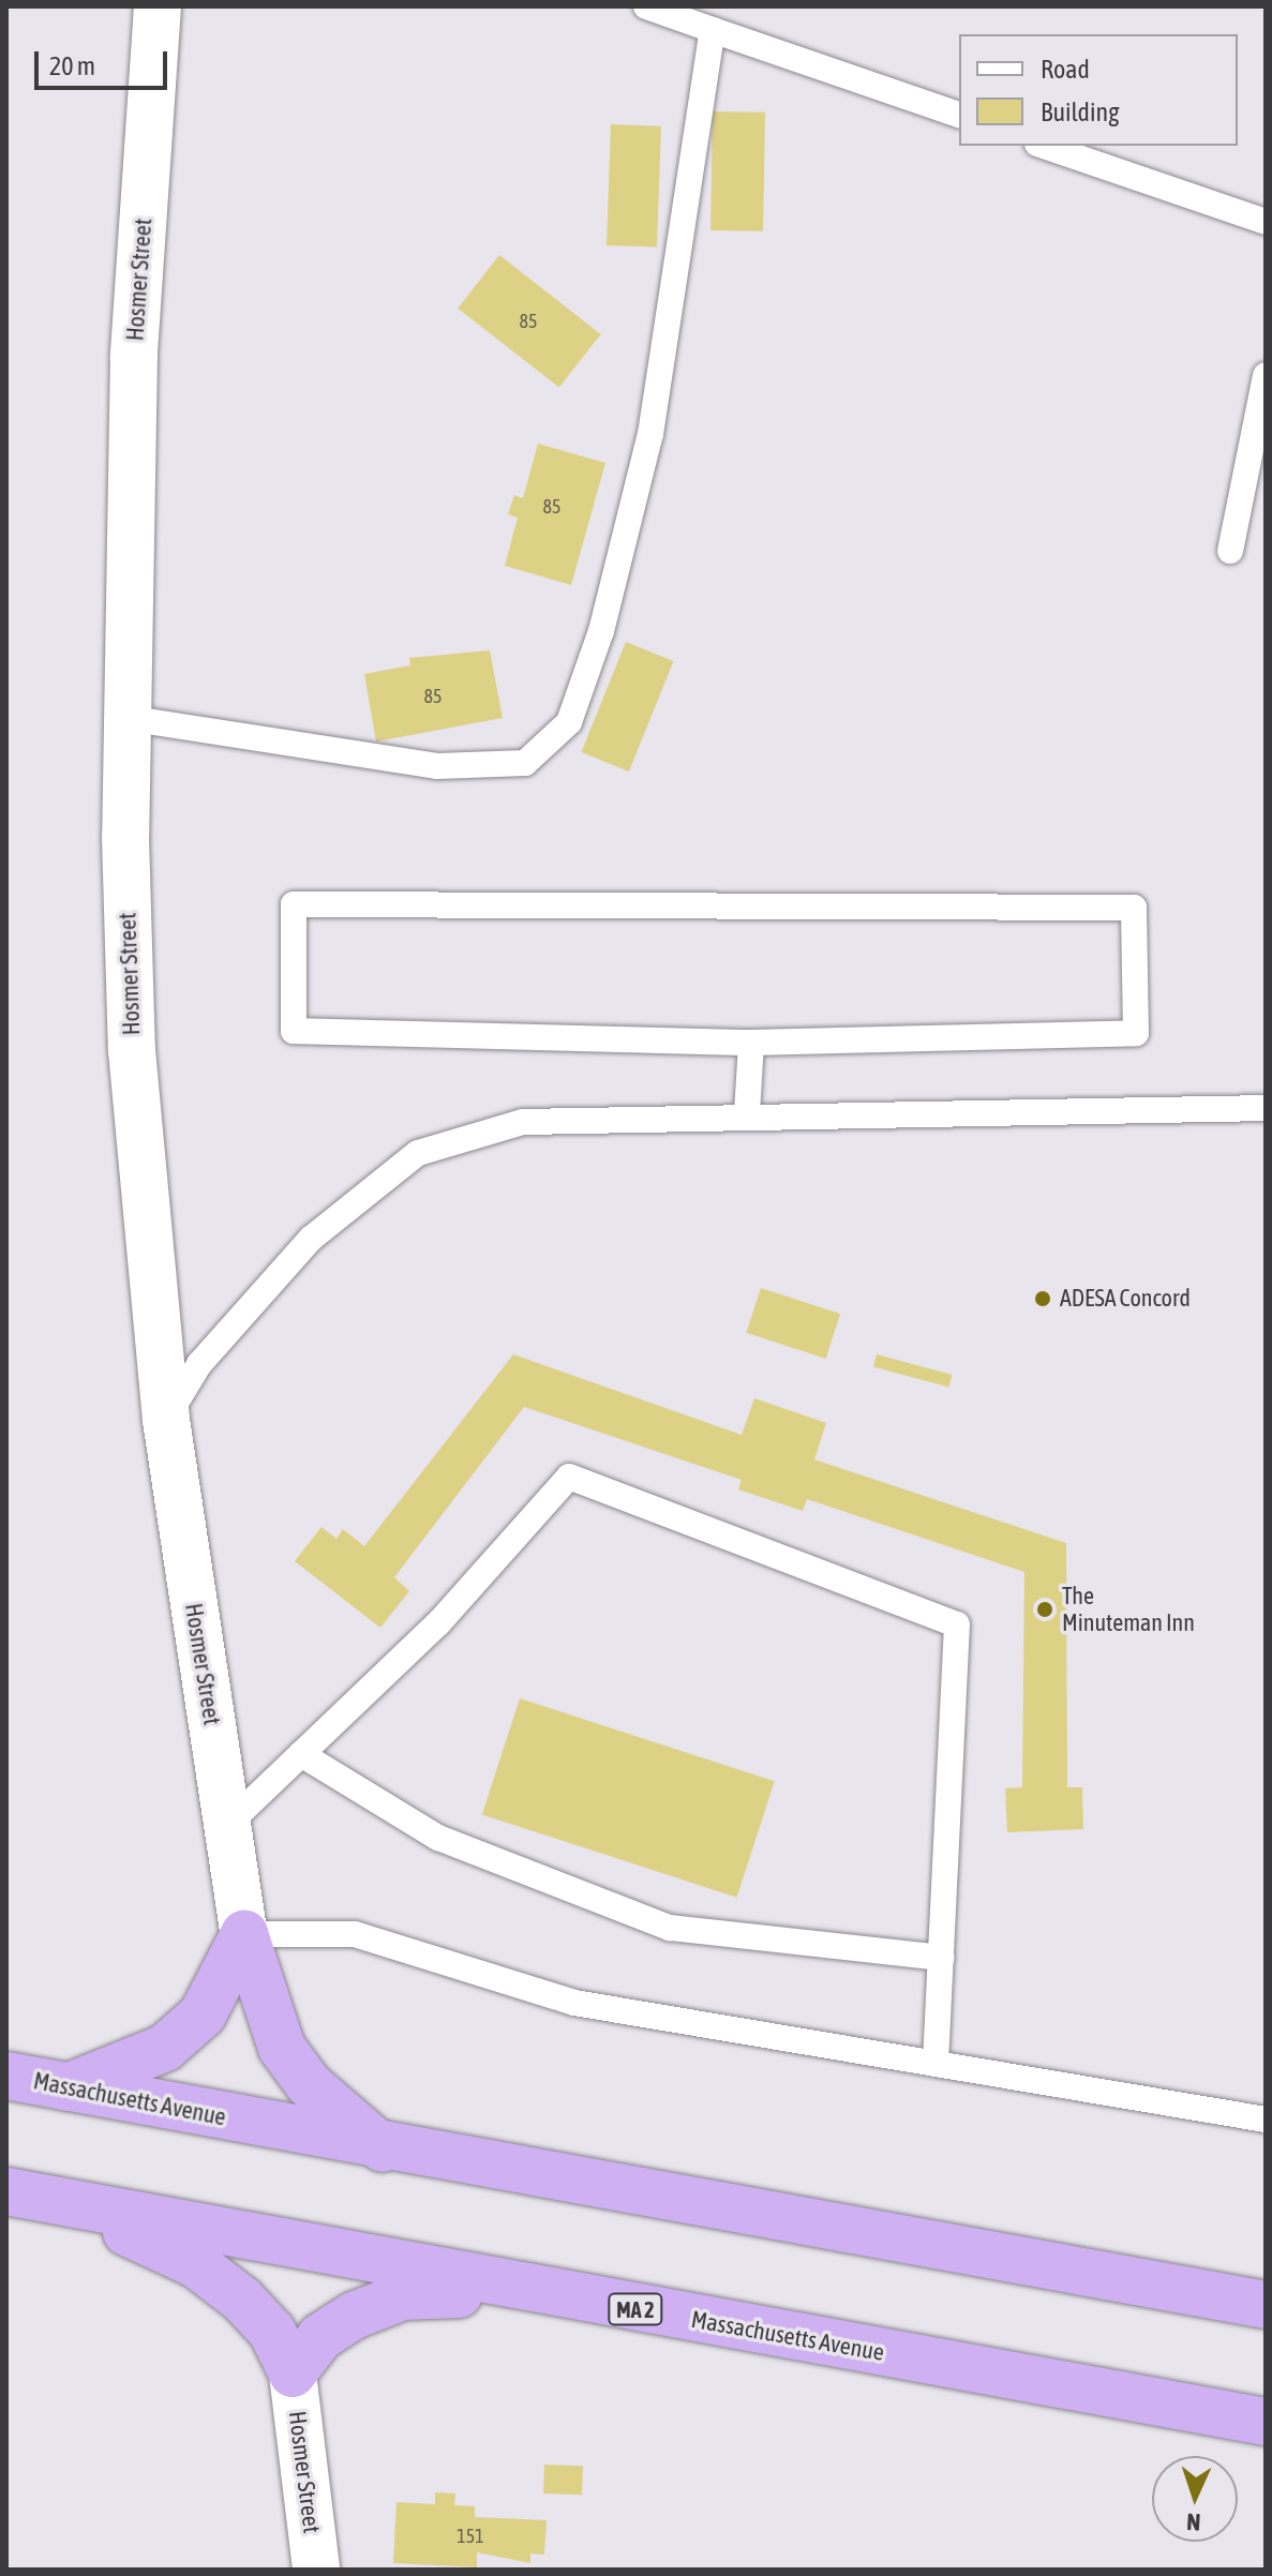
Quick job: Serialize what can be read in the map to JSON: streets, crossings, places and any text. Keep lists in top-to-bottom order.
{
  "streets": {
    "highway": ["Massachusetts Avenue", "MA 2"],
    "street": ["Hosmer Street"]
  },
  "places": ["ADESA Concord", "The Minuteman Inn"],
  "house_numbers": [
    "85",
    "85",
    "85",
    "151"
  ],
  "legend": ["Road", "Building"],
  "scale_bar": "20 m",
  "north": "bottom"
}
